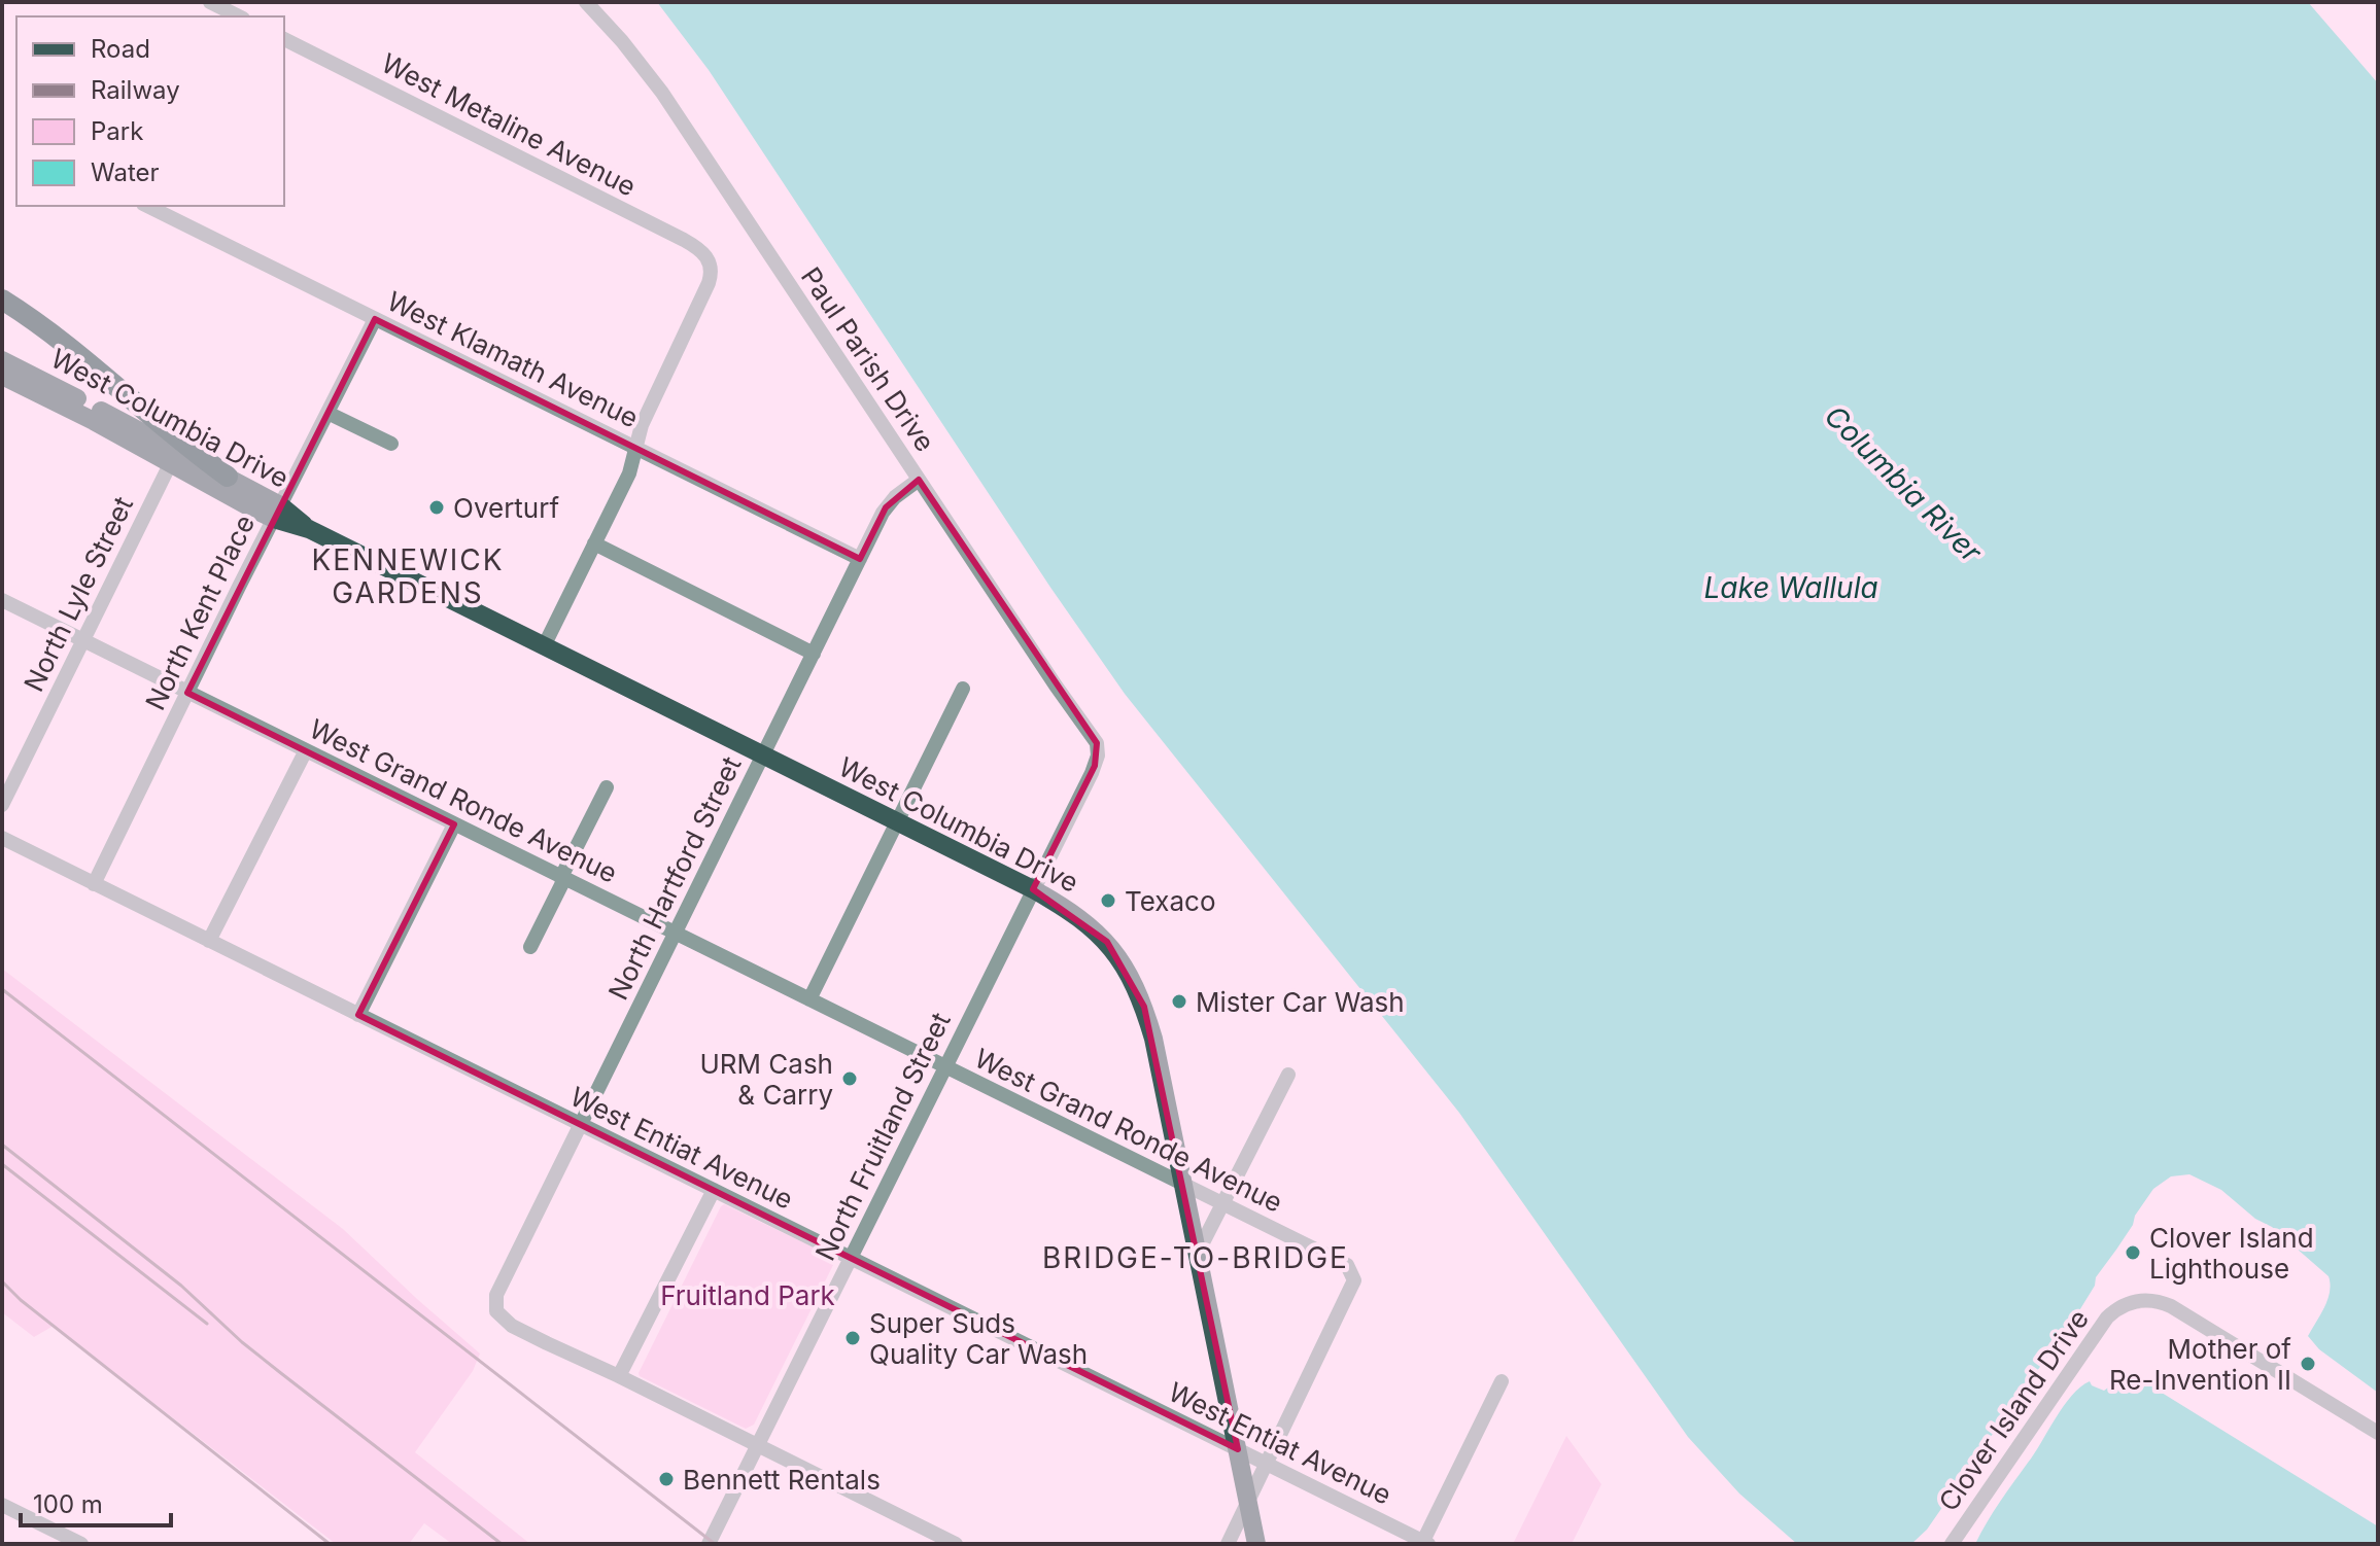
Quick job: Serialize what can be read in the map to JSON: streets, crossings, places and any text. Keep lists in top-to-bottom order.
{
  "streets": {
    "main road": ["West Columbia Drive"],
    "street": [
      "West Metaline Avenue",
      "West Klamath Avenue",
      "Paul Parish Drive",
      "North Lyle Street",
      "North Kent Place",
      "West Grand Ronde Avenue",
      "North Hartford Street",
      "North Fruitland Street",
      "West Entiat Avenue",
      "Clover Island Drive"
    ]
  },
  "crossings": [
    ["West Metaline Avenue", "West Klamath Avenue"],
    ["West Klamath Avenue", "North Kent Place"],
    ["West Klamath Avenue", "North Hartford Street"],
    ["Paul Parish Drive", "North Hartford Street"],
    ["Paul Parish Drive", "North Fruitland Street"],
    ["West Columbia Drive", "North Lyle Street"],
    ["West Columbia Drive", "North Kent Place"],
    ["West Columbia Drive", "West Grand Ronde Avenue"],
    ["West Columbia Drive", "North Hartford Street"],
    ["West Columbia Drive", "North Fruitland Street"],
    ["West Columbia Drive", "West Entiat Avenue"],
    ["North Lyle Street", "West Grand Ronde Avenue"],
    ["North Kent Place", "West Grand Ronde Avenue"],
    ["North Kent Place", "West Entiat Avenue"],
    ["West Grand Ronde Avenue", "North Hartford Street"],
    ["West Grand Ronde Avenue", "North Fruitland Street"],
    ["West Grand Ronde Avenue", "West Entiat Avenue"],
    ["North Hartford Street", "West Entiat Avenue"],
    ["North Fruitland Street", "West Entiat Avenue"]
  ],
  "districts": ["KENNEWICK GARDENS", "BRIDGE-TO-BRIDGE"],
  "water": ["Columbia River", "Lake Wallula"],
  "parks": ["Fruitland Park"],
  "places": [
    "Overturf",
    "Texaco",
    "Mister Car Wash",
    "URM Cash & Carry",
    "Clover Island Lighthouse",
    "Super Suds Quality Car Wash",
    "Mother of Re-Invention II",
    "Bennett Rentals"
  ],
  "legend": [
    "Road",
    "Railway",
    "Park",
    "Water"
  ],
  "scale_bar": "100 m"
}
